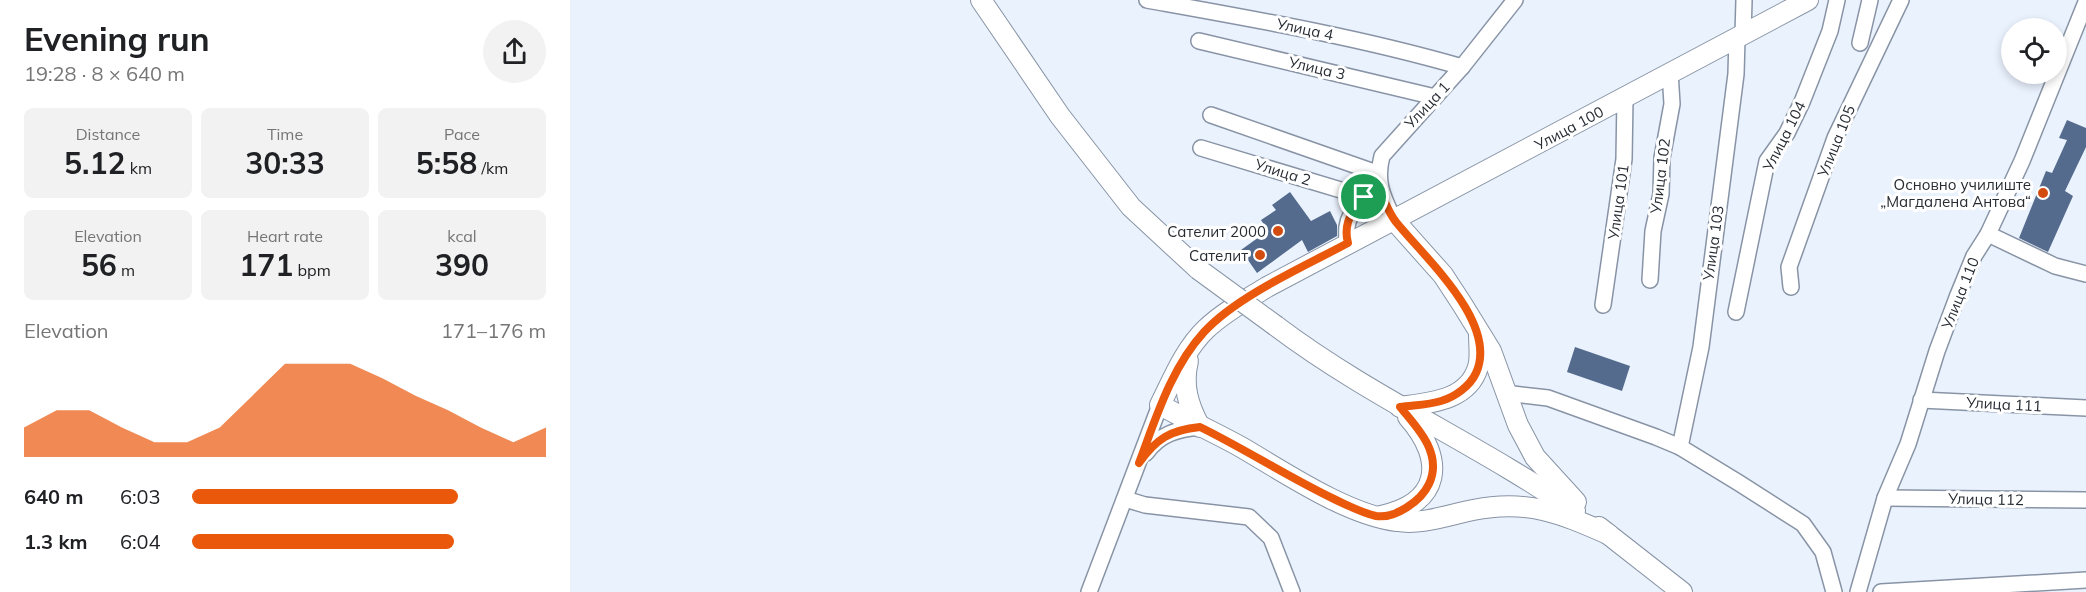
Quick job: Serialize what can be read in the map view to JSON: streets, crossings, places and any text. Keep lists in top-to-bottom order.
{
  "streets": {
    "main road": ["Улица 100"],
    "street": [
      "Улица 4",
      "Улица 3",
      "Улица 1",
      "Улица 104",
      "Улица 105",
      "Улица 2",
      "Улица 102",
      "Улица 101",
      "Улица 103",
      "Улица 110",
      "Улица 111",
      "Улица 112"
    ]
  },
  "crossings": [
    ["Улица 4", "Улица 1"],
    ["Улица 3", "Улица 1"],
    ["Улица 100", "Улица 102"],
    ["Улица 100", "Улица 101"],
    ["Улица 100", "Улица 103"],
    ["Улица 110", "Улица 111"],
    ["Улица 110", "Улица 112"]
  ],
  "places": ["Основно училиште „Магдалена Антова“", "Сателит 2000", "Сателит"],
  "page": {
    "heading": ["Evening run", "19:28 · 8 × 640 m"],
    "stats": [
      ["Distance", "5.12 km"],
      ["Time", "30:33"],
      ["Pace", "5:58 /km"],
      ["Elevation", "56 m"],
      ["Heart rate", "171 bpm"],
      ["kcal", "390"]
    ],
    "chart": ["Elevation", "171–176 m"],
    "list": [
      {
        "name": "640 m",
        "note": "6:03"
      },
      {
        "name": "1.3 km",
        "note": "6:04"
      }
    ]
  }
}
